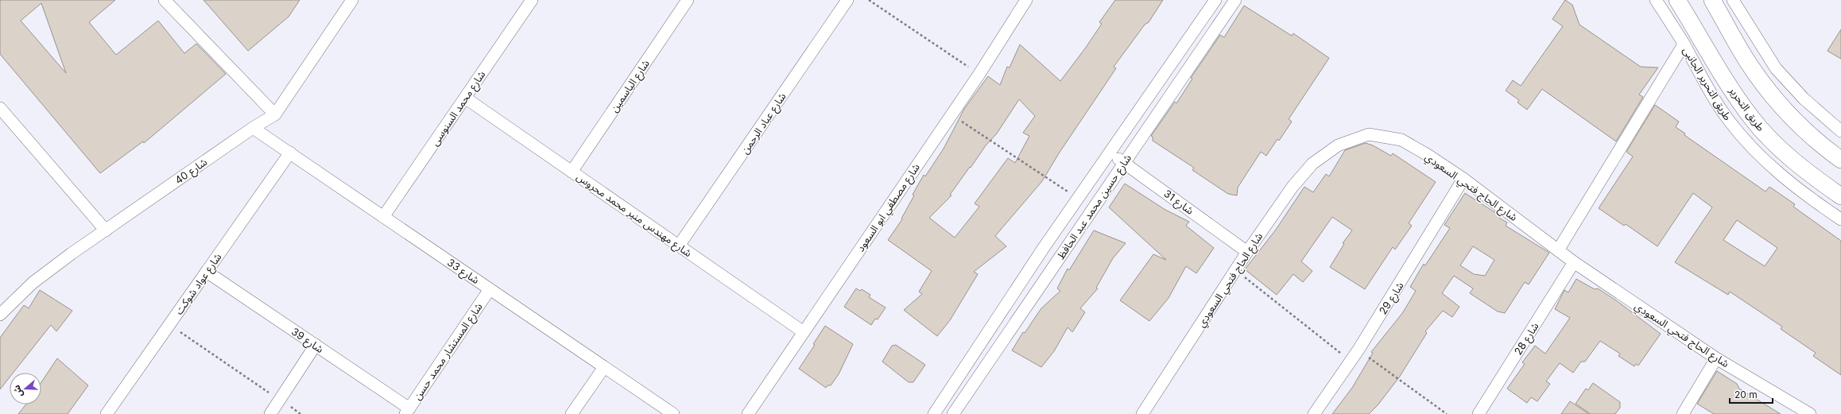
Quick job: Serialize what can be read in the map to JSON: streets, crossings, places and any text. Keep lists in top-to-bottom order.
{
  "streets": {
    "street": [
      "طريق التحرير الجانبى",
      "شارع الياسمين",
      "شارع محمد السنوسى",
      "طريق التحرير",
      "شارع عباد الرحمن",
      "شارع 40",
      "شارع الحاج فتحي السعودي",
      "شارع 31",
      "شارع حسين محمد عبد الحافظ",
      "شارع مصطفي ابو السعود",
      "شارع مهندس منير محمد محروس",
      "شارع 33",
      "شارع عواد شوكت",
      "شارع 29",
      "شارع 28",
      "شارع 39",
      "شارع المستشار محمد حسن"
    ]
  },
  "crossings": [
    ["شارع الياسمين", "شارع مهندس منير محمد محروس"],
    ["شارع محمد السنوسى", "شارع مهندس منير محمد محروس"],
    ["شارع محمد السنوسى", "شارع 33"],
    ["شارع عباد الرحمن", "شارع مهندس منير محمد محروس"],
    ["شارع 40", "شارع 33"],
    ["شارع الحاج فتحي السعودي", "شارع 31"],
    ["شارع الحاج فتحي السعودي", "شارع 29"],
    ["شارع الحاج فتحي السعودي", "شارع 28"],
    ["شارع 31", "شارع حسين محمد عبد الحافظ"],
    ["شارع مصطفي ابو السعود", "شارع مهندس منير محمد محروس"],
    ["شارع 33", "شارع عواد شوكت"],
    ["شارع 33", "شارع المستشار محمد حسن"],
    ["شارع عواد شوكت", "شارع 39"],
    ["شارع 39", "شارع المستشار محمد حسن"]
  ],
  "scale_bar": "20 m",
  "north": "left"
}
